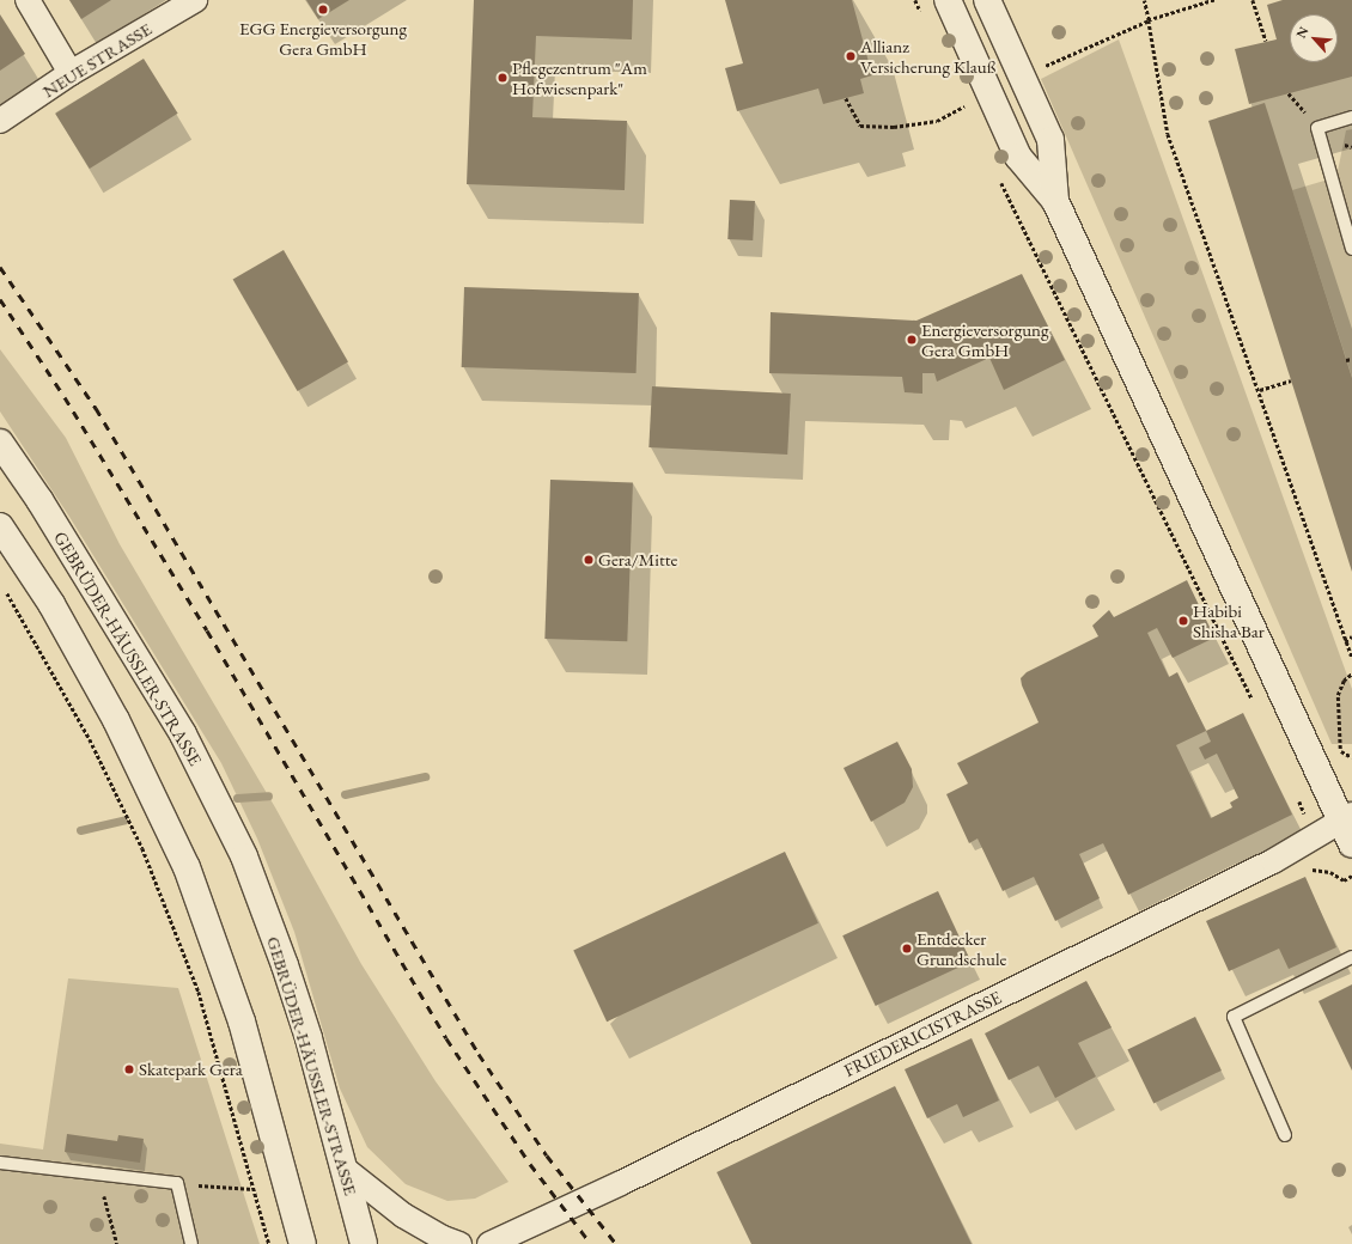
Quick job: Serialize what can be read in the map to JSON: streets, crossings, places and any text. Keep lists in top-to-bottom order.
{
  "streets": {
    "main road": ["GEBRÜDER-HÄUSSLER-STRASSE"],
    "street": ["NEUE STRASSE", "FRIEDERICISTRASSE"]
  },
  "places": [
    "EGG Energieversorgung Gera GmbH",
    "Allianz Versicherung Klauß",
    "Pflegezentrum \"Am Hofwiesenpark\"",
    "Energieversorgung Gera GmbH",
    "Gera/Mitte",
    "Habibi Shisha Bar",
    "Entdecker Grundschule",
    "Skatepark Gera"
  ],
  "north": "top left"
}
